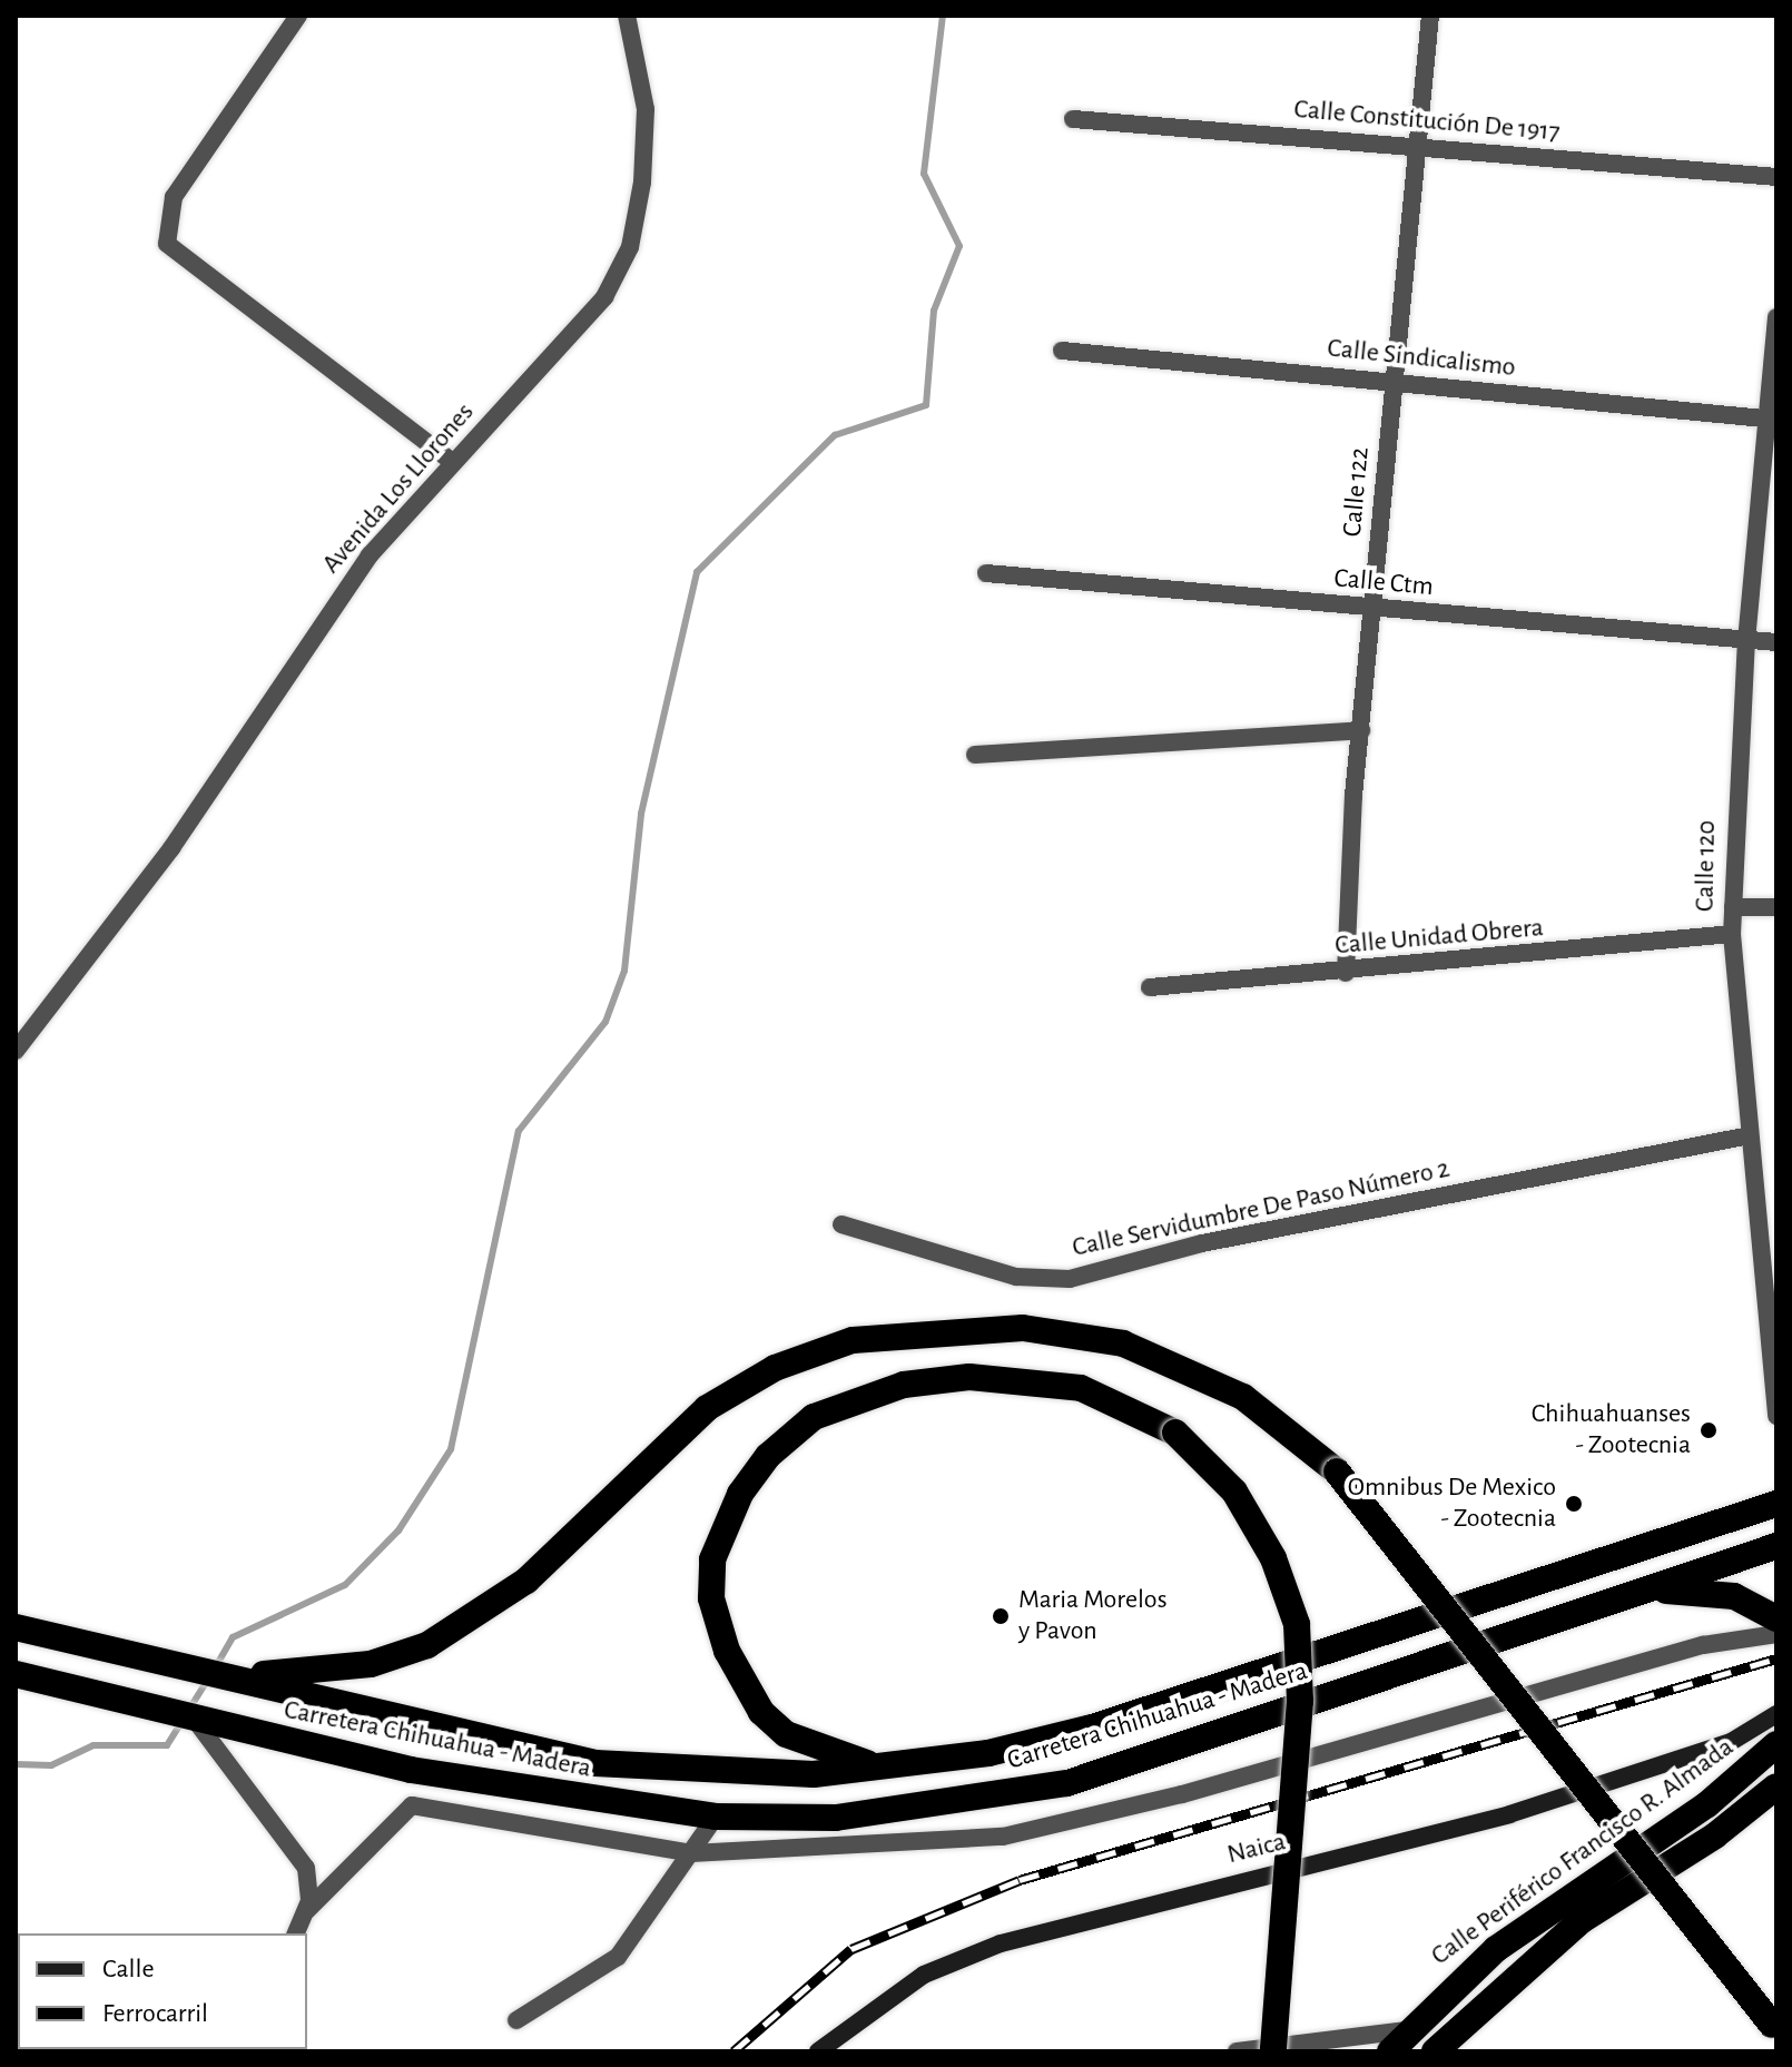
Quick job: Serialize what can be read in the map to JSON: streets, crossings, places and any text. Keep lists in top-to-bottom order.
{
  "streets": {
    "highway": ["Carretera Chihuahua - Madera", "Calle Periférico Francisco R. Almada"],
    "street": [
      "Calle Constitución De 1917",
      "Calle Sindicalismo",
      "Avenida Los Llorones",
      "Calle 122",
      "Calle Ctm",
      "Calle 120",
      "Calle Unidad Obrera",
      "Calle Servidumbre De Paso Número 2",
      "Naica"
    ]
  },
  "crossings": [
    ["Calle Constitución De 1917", "Calle 122"],
    ["Calle Sindicalismo", "Calle 122"],
    ["Calle Sindicalismo", "Calle 120"],
    ["Calle 122", "Calle Ctm"],
    ["Calle 122", "Calle Unidad Obrera"],
    ["Calle Ctm", "Calle 120"],
    ["Calle 120", "Calle Unidad Obrera"],
    ["Calle 120", "Calle Servidumbre De Paso Número 2"],
    ["Naica", "Calle Periférico Francisco R. Almada"]
  ],
  "places": ["Chihuahuanses - Zootecnia", "Omnibus De Mexico - Zootecnia", "Maria Morelos y Pavon"],
  "legend": ["Calle", "Ferrocarril"]
}
